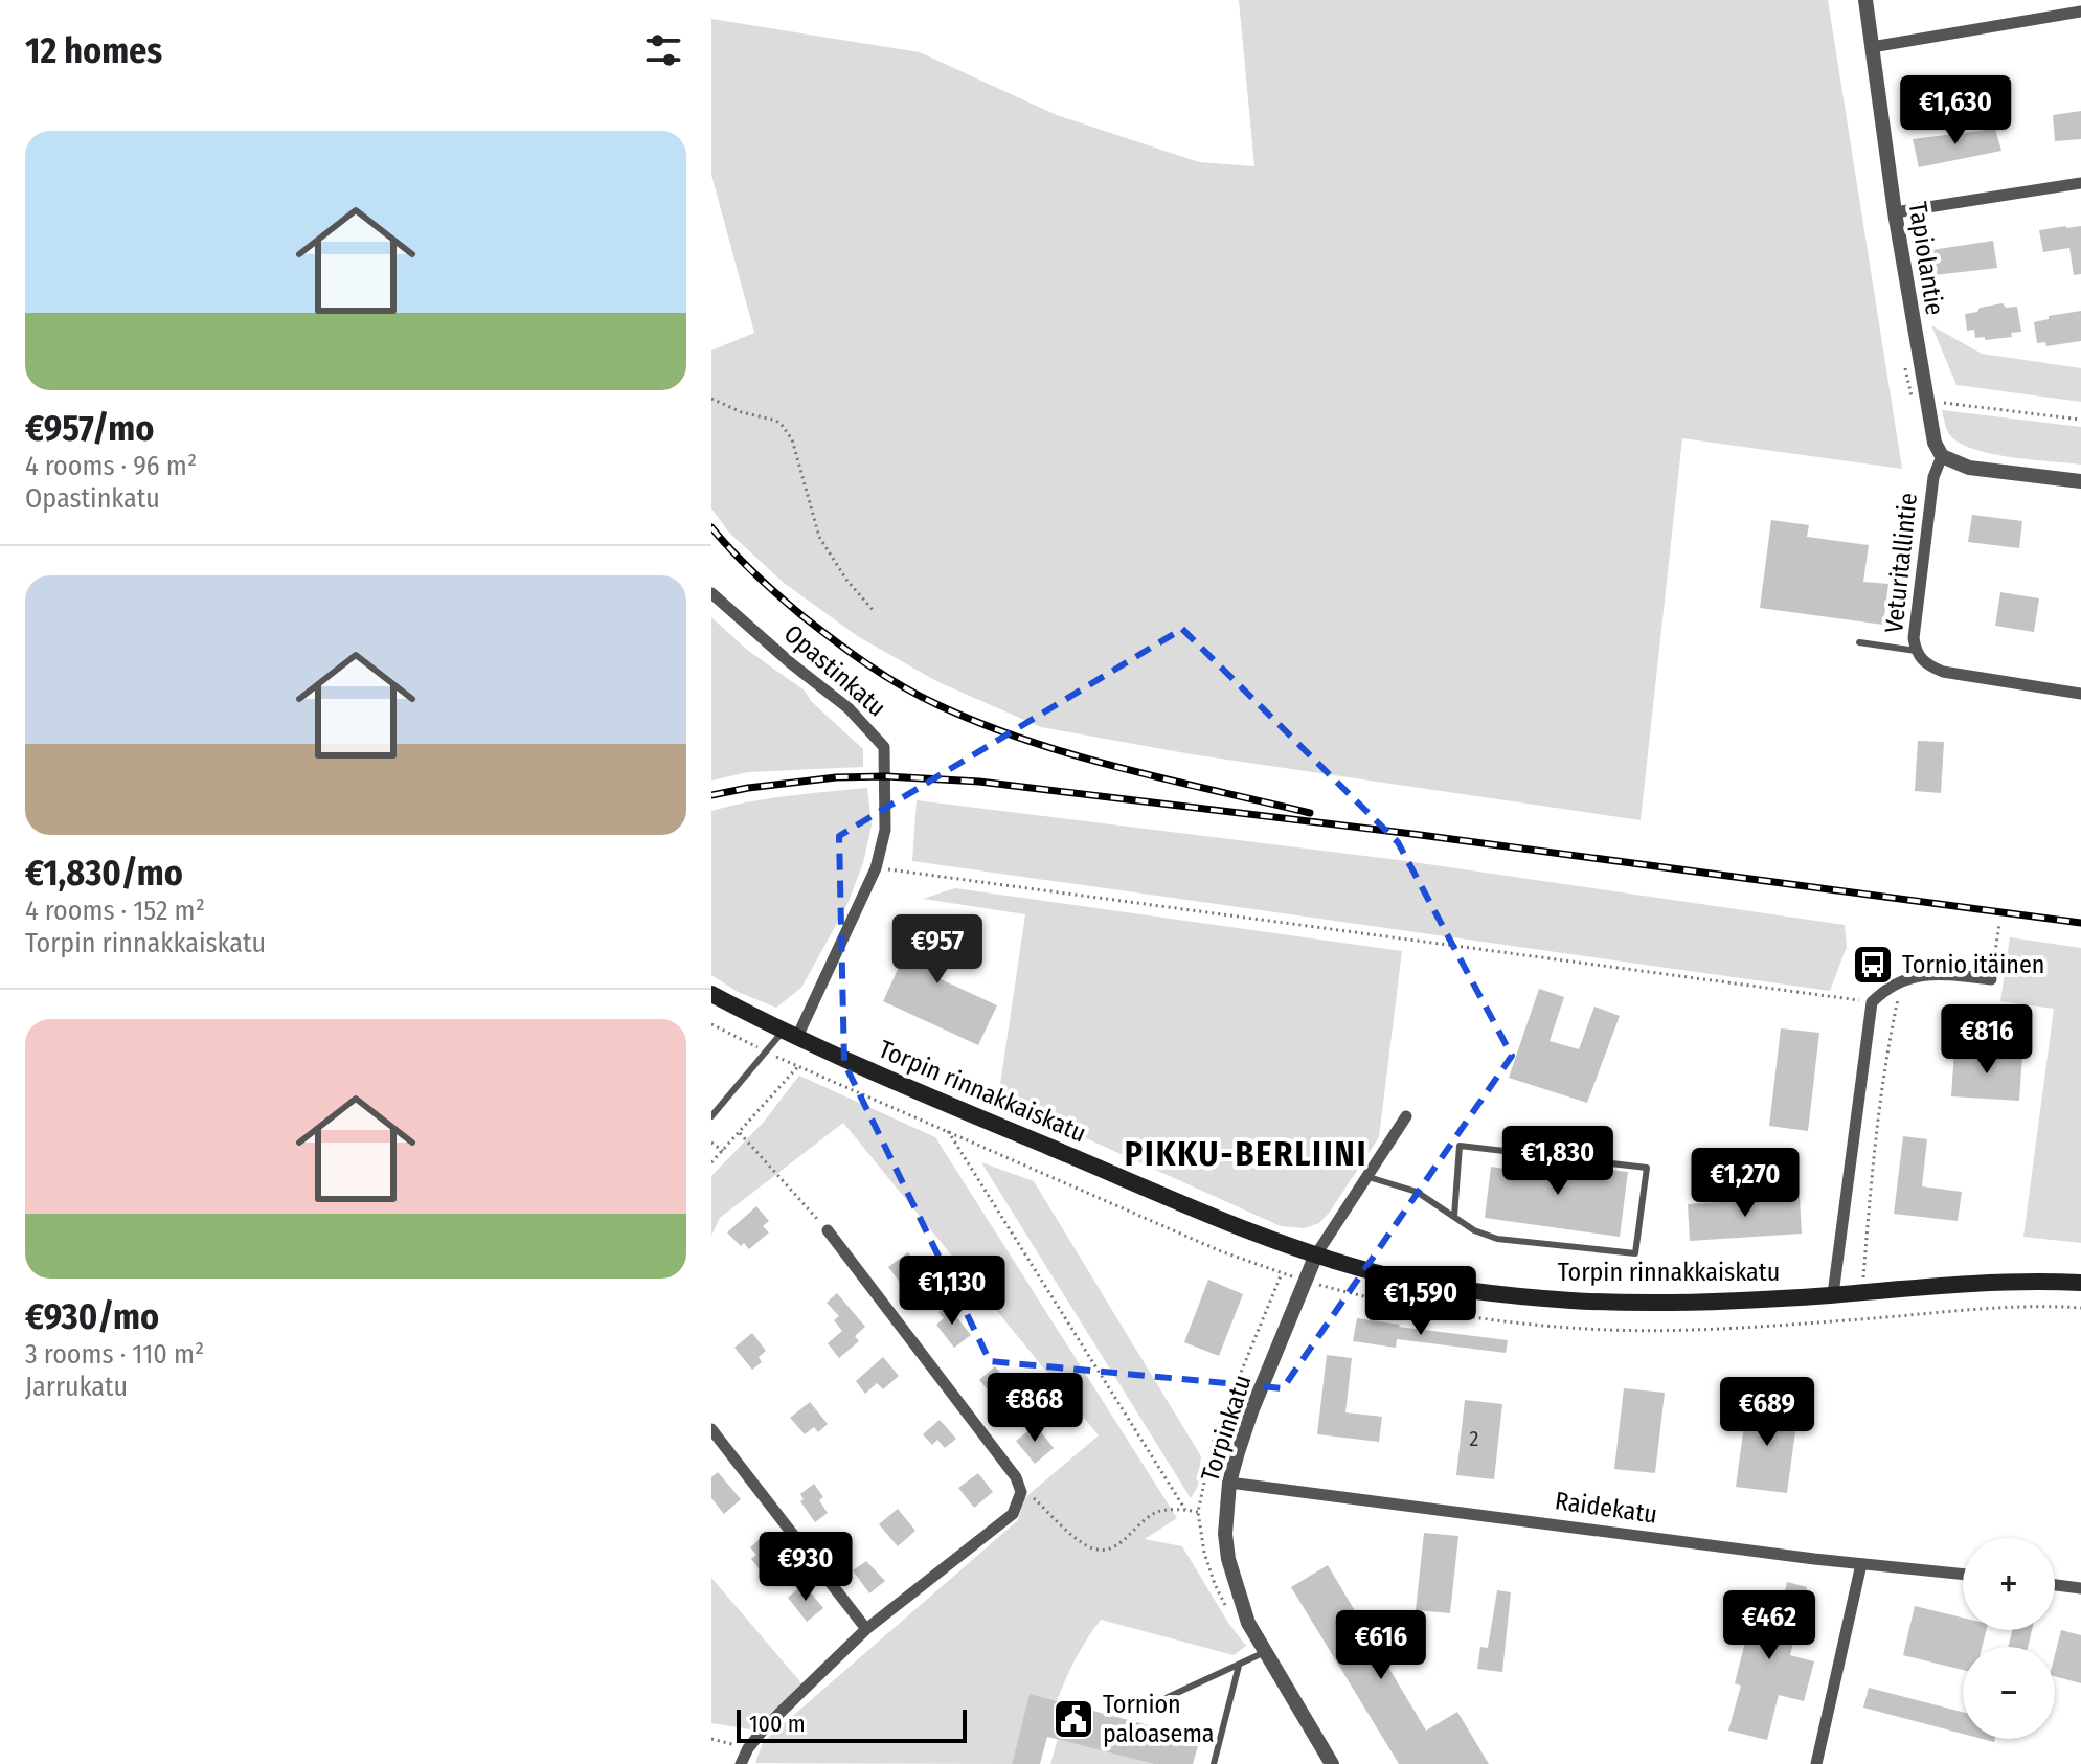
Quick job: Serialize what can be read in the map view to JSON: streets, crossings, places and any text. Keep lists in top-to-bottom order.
{
  "streets": {
    "main road": ["Torpin rinnakkaiskatu"],
    "street": [
      "Tapiolantie",
      "Veturitallintie",
      "Opastinkatu",
      "Torpinkatu",
      "Raidekatu"
    ]
  },
  "crossings": [
    ["Tapiolantie", "Veturitallintie"],
    ["Opastinkatu", "Torpin rinnakkaiskatu"],
    ["Torpin rinnakkaiskatu", "Torpinkatu"],
    ["Torpinkatu", "Raidekatu"]
  ],
  "districts": ["PIKKU-BERLIINI"],
  "places": {
    "bus stop": ["Tornio itäinen"],
    "public building": ["Tornion paloasema"]
  },
  "house_numbers": ["2"],
  "scale_bar": "100 m",
  "page": {
    "heading": "12 homes",
    "price": [
      "€1,630",
      "€957",
      "€816",
      "€1,830",
      "€1,270",
      "€1,130",
      "€1,590",
      "€868",
      "€689",
      "€930",
      "€462",
      "€616"
    ],
    "list": [
      {
        "name": "€957/mo",
        "note": "4 rooms · 96 m² · Opastinkatu"
      },
      {
        "name": "€1,830/mo",
        "note": "4 rooms · 152 m² · Torpin rinnakkaiskatu"
      },
      {
        "name": "€930/mo",
        "note": "3 rooms · 110 m² · Jarrukatu"
      }
    ],
    "map_buttons": ["+", "−"],
    "scale": "100 m"
  }
}
